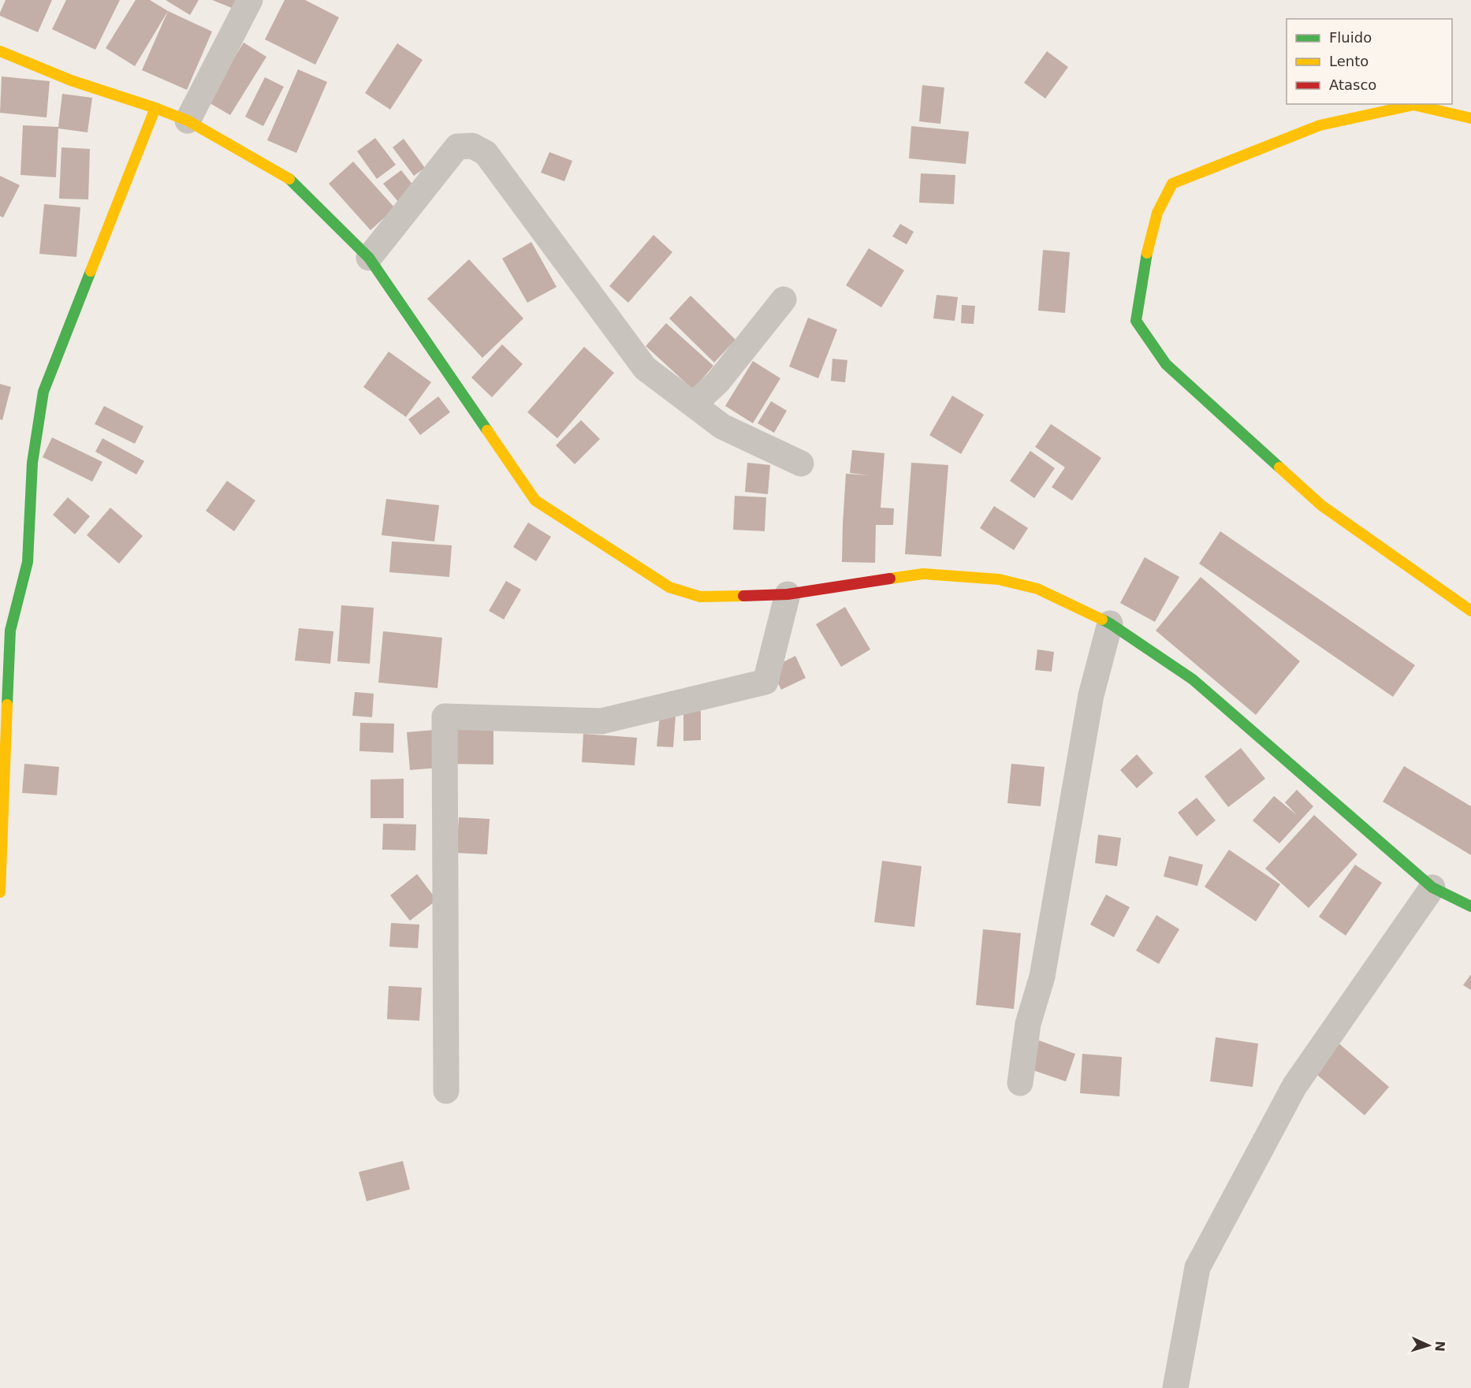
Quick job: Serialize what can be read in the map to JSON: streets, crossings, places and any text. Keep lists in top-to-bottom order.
{
  "legend": ["Fluido", "Lento", "Atasco"],
  "north": "right"
}
